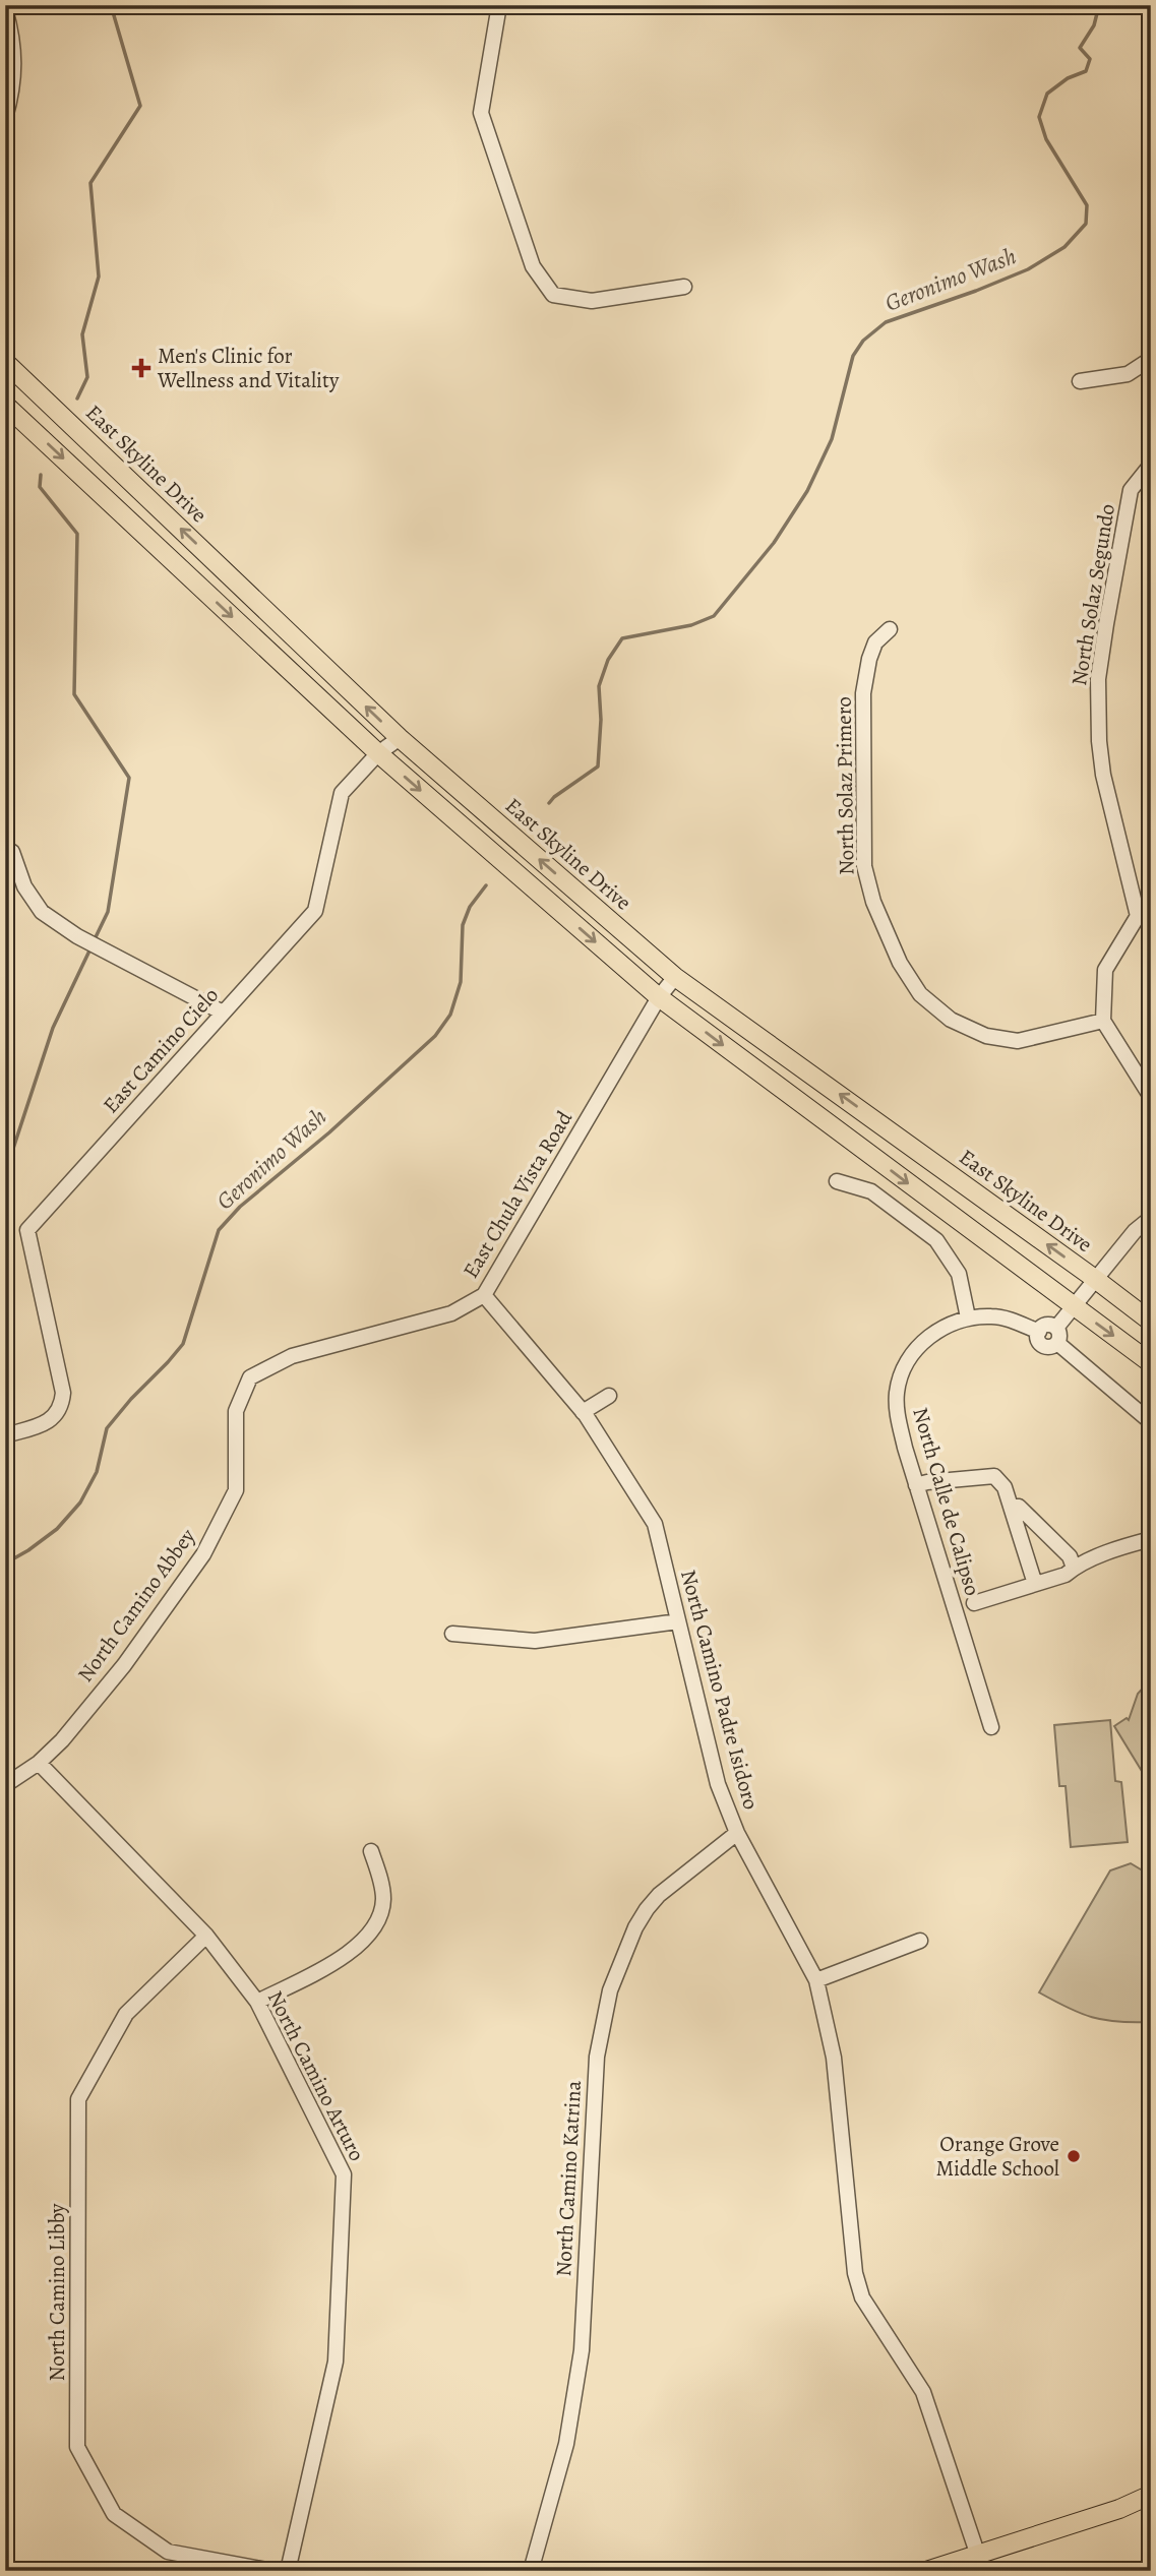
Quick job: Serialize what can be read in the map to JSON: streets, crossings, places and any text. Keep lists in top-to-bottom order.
{
  "streets": {
    "main road": ["East Skyline Drive"],
    "street": [
      "North Solaz Segundo",
      "North Solaz Primero",
      "East Camino Cielo",
      "East Chula Vista Road",
      "North Calle de Calipso",
      "North Camino Abbey",
      "North Camino Padre Isidoro",
      "North Camino Arturo",
      "North Camino Katrina",
      "North Camino Libby"
    ]
  },
  "crossings": [
    ["East Skyline Drive", "East Camino Cielo"],
    ["East Skyline Drive", "East Chula Vista Road"],
    ["East Chula Vista Road", "North Camino Abbey"],
    ["East Chula Vista Road", "North Camino Padre Isidoro"],
    ["North Camino Abbey", "North Camino Arturo"],
    ["North Camino Padre Isidoro", "North Camino Katrina"],
    ["North Camino Arturo", "North Camino Libby"]
  ],
  "water": ["Geronimo Wash"],
  "places": {
    "health": ["Men's Clinic for Wellness and Vitality"],
    "other": ["Orange Grove Middle School"]
  }
}
